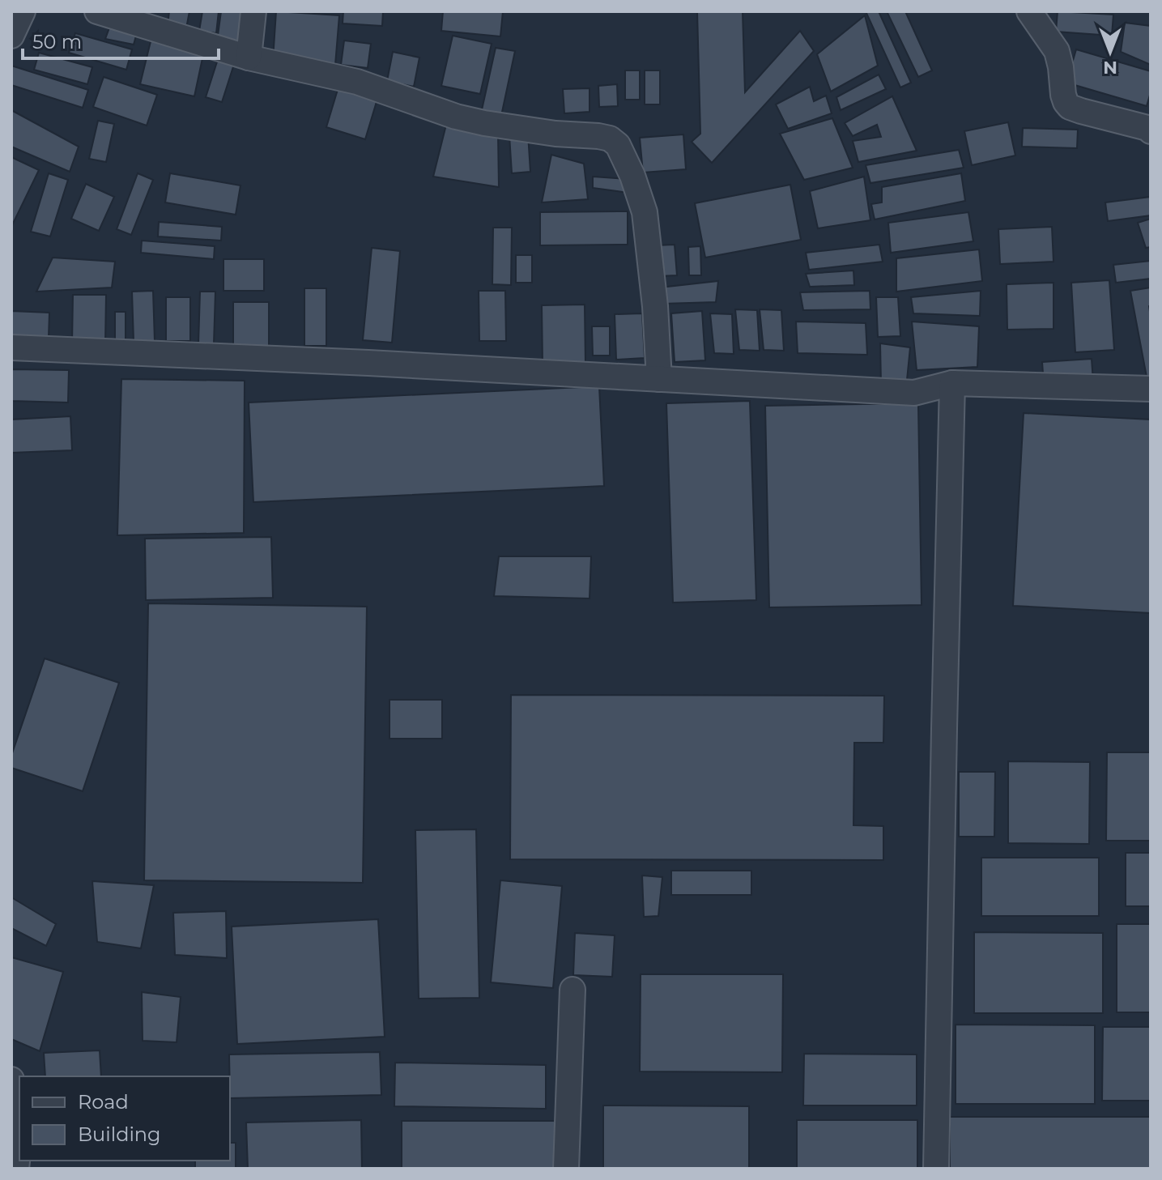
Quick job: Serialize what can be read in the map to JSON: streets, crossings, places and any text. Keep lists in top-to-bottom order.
{
  "legend": ["Road", "Building"],
  "scale_bar": "50 m",
  "north": "bottom"
}
